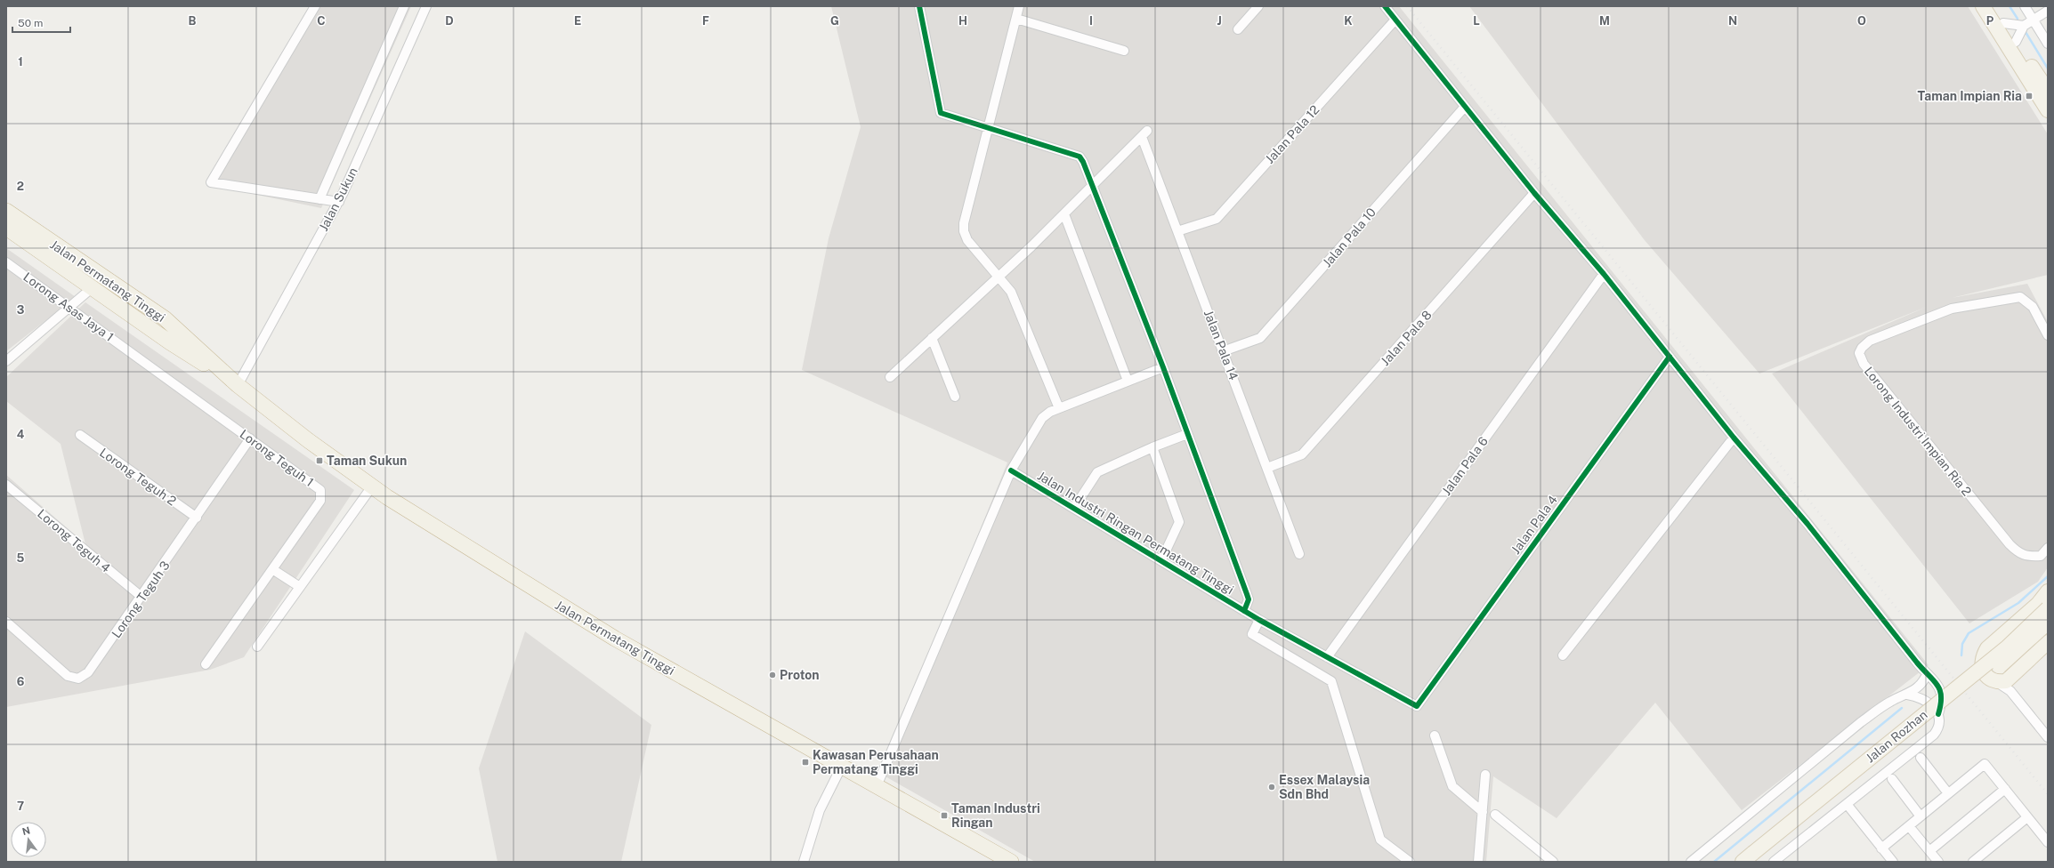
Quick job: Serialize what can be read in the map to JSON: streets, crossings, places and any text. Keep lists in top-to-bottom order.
{
  "streets": {
    "highway": ["Jalan Permatang Tinggi"],
    "main road": ["Jalan Rozhan"],
    "street": [
      "Jalan Pala 12",
      "Jalan Sukun",
      "Jalan Pala 10",
      "Lorong Asas Jaya 1",
      "Jalan Pala 8",
      "Jalan Pala 14",
      "Lorong Industri Impian Ria 2",
      "Lorong Teguh 1",
      "Jalan Pala 6",
      "Lorong Teguh 2",
      "Jalan Pala 4",
      "Jalan Industri Ringan Permatang Tinggi",
      "Lorong Teguh 4",
      "Lorong Teguh 3"
    ]
  },
  "crossings": [
    ["Jalan Pala 12", "Jalan Pala 14"],
    ["Jalan Sukun", "Jalan Permatang Tinggi"],
    ["Jalan Pala 10", "Jalan Pala 14"],
    ["Lorong Asas Jaya 1", "Lorong Teguh 1"],
    ["Jalan Pala 8", "Jalan Pala 14"],
    ["Lorong Teguh 1", "Lorong Teguh 3"],
    ["Jalan Pala 6", "Jalan Industri Ringan Permatang Tinggi"],
    ["Lorong Teguh 2", "Lorong Teguh 3"],
    ["Jalan Pala 4", "Jalan Industri Ringan Permatang Tinggi"],
    ["Lorong Teguh 4", "Lorong Teguh 3"]
  ],
  "places": {
    "transit": [
      "Taman Impian Ria",
      "Taman Sukun",
      "Kawasan Perusahaan Permatang Tinggi",
      "Taman Industri Ringan"
    ],
    "other": ["Proton", "Essex Malaysia Sdn Bhd"]
  },
  "scale_bar": "50 m",
  "north": "top",
  "grid": {
    "columns": [
      "B",
      "C",
      "D",
      "E",
      "F",
      "G",
      "H",
      "I",
      "J",
      "K",
      "L",
      "M",
      "N",
      "O",
      "P"
    ],
    "rows": [
      "1",
      "2",
      "3",
      "4",
      "5",
      "6",
      "7"
    ]
  }
}
